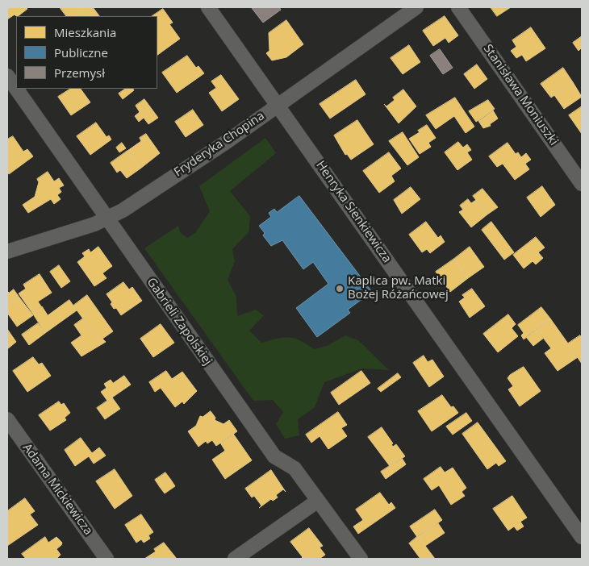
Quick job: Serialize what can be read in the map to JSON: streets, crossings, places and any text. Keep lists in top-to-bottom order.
{
  "streets": {
    "street": [
      "Stanisława Moniuszki",
      "Fryderyka Chopina",
      "Henryka Sienkiewicza",
      "Gabrieli Zapolskiej",
      "Adama Mickiewicza"
    ]
  },
  "crossings": [
    ["Fryderyka Chopina", "Henryka Sienkiewicza"],
    ["Fryderyka Chopina", "Gabrieli Zapolskiej"]
  ],
  "places": ["Kaplica pw. Matki Bożej Różańcowej"],
  "legend": ["Mieszkania", "Publiczne", "Przemysł"]
}
